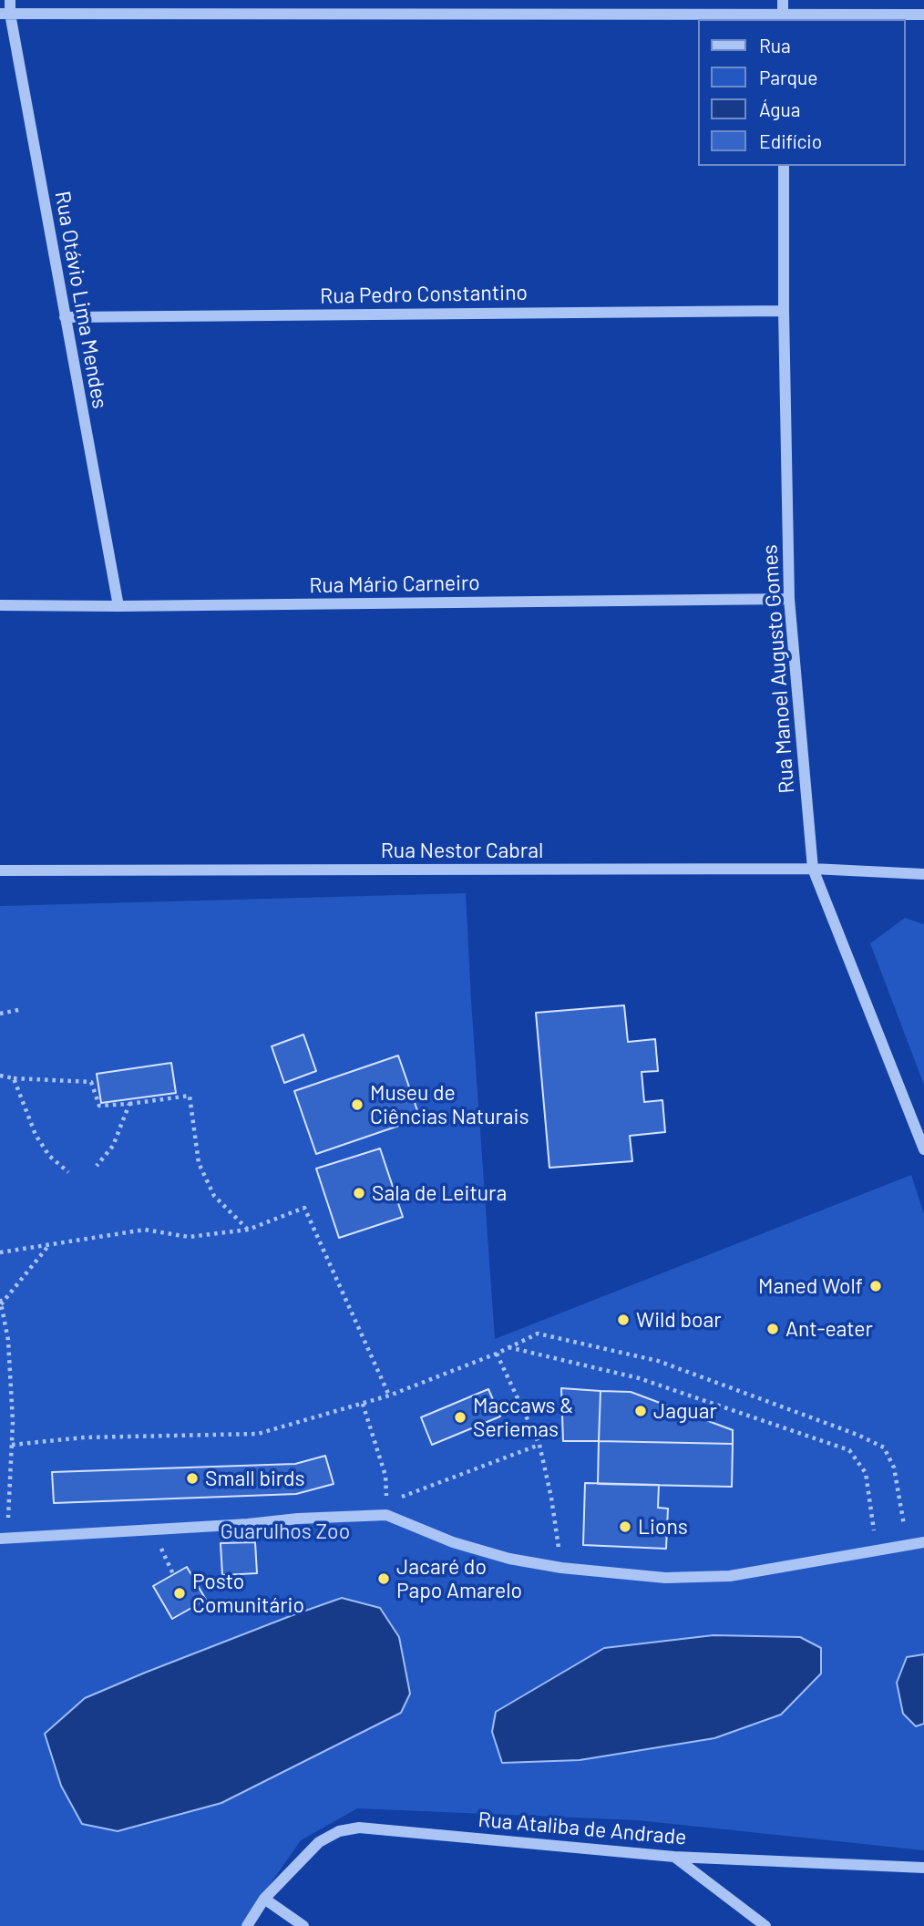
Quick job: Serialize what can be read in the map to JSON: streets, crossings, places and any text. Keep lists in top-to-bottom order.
{
  "streets": {
    "street": [
      "Rua Pedro Constantino",
      "Rua Otávio Lima Mendes",
      "Rua Mário Carneiro",
      "Rua Manoel Augusto Gomes",
      "Rua Nestor Cabral",
      "Rua Ataliba de Andrade"
    ]
  },
  "crossings": [
    ["Rua Pedro Constantino", "Rua Otávio Lima Mendes"],
    ["Rua Pedro Constantino", "Rua Manoel Augusto Gomes"],
    ["Rua Otávio Lima Mendes", "Rua Mário Carneiro"],
    ["Rua Mário Carneiro", "Rua Manoel Augusto Gomes"],
    ["Rua Manoel Augusto Gomes", "Rua Nestor Cabral"]
  ],
  "parks": ["Guarulhos Zoo"],
  "places": [
    "Museu de Ciências Naturais",
    "Sala de Leitura",
    "Maned Wolf",
    "Wild boar",
    "Ant-eater",
    "Jaguar",
    "Maccaws & Seriemas",
    "Small birds",
    "Lions",
    "Jacaré do Papo Amarelo",
    "Posto Comunitário"
  ],
  "legend": [
    "Rua",
    "Parque",
    "Água",
    "Edifício"
  ]
}
